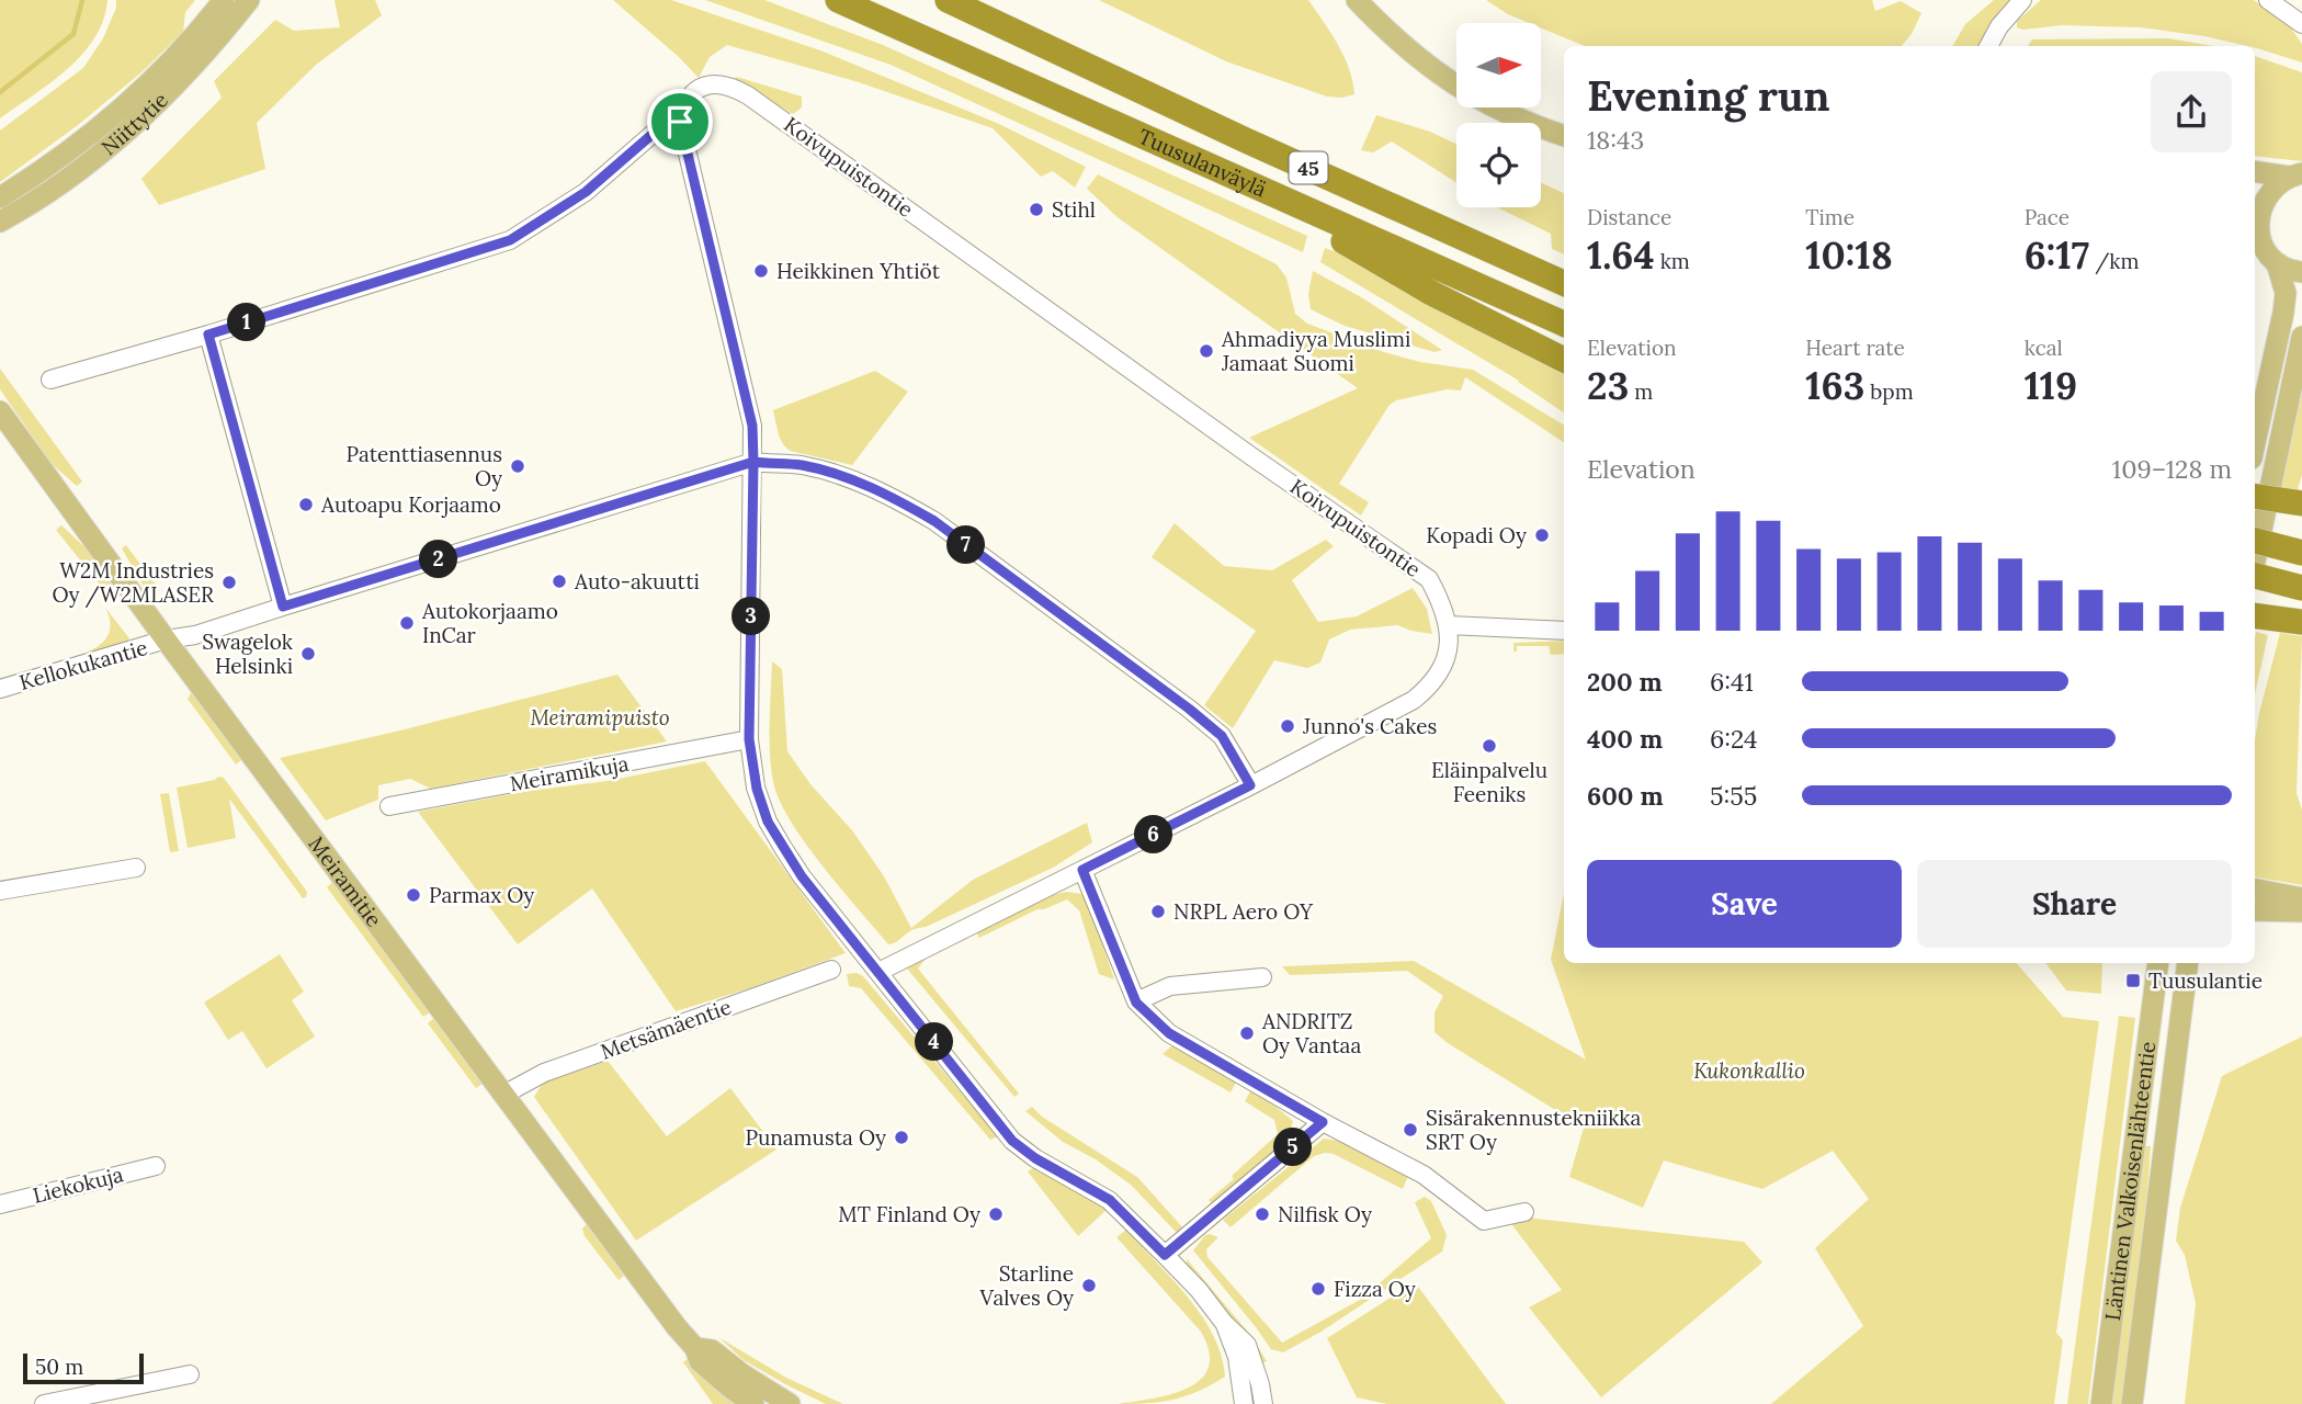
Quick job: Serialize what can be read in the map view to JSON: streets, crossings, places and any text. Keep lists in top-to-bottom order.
{
  "streets": {
    "highway": ["Tuusulanväylä", "45"],
    "main road": ["Niittytie", "Meiramitie", "Läntinen Valkoisenlähteentie"],
    "street": [
      "Koivupuistontie",
      "Kellokukantie",
      "Meiramikuja",
      "Metsämäentie",
      "Liekokuja"
    ]
  },
  "crossings": [
    ["Kellokukantie", "Meiramitie"],
    ["Meiramitie", "Metsämäentie"]
  ],
  "parks": ["Meiramipuisto", "Kukonkallio"],
  "places": {
    "other": [
      "Stihl",
      "Heikkinen Yhtiöt",
      "Ahmadiyya Muslimi Jamaat Suomi",
      "Patenttiasennus Oy",
      "Autoapu Korjaamo",
      "Kopadi Oy",
      "Auto-akuutti",
      "W2M Industries Oy /W2MLASER",
      "Autokorjaamo InCar",
      "Swagelok Helsinki",
      "Junno's Cakes",
      "Eläinpalvelu Feeniks",
      "Parmax Oy",
      "NRPL Aero OY",
      "ANDRITZ Oy Vantaa",
      "Sisärakennustekniikka SRT Oy",
      "Punamusta Oy",
      "MT Finland Oy",
      "Nilfisk Oy",
      "Starline Valves Oy",
      "Fizza Oy"
    ],
    "transit": ["Tuusulantie"]
  },
  "scale_bar": "50 m",
  "north": "right",
  "page": {
    "heading": ["Evening run", "18:43"],
    "stats": [
      ["Distance", "1.64 km"],
      ["Time", "10:18"],
      ["Pace", "6:17 /km"],
      ["Elevation", "23 m"],
      ["Heart rate", "163 bpm"],
      ["kcal", "119"]
    ],
    "pins": [
      "1",
      "7",
      "2",
      "3",
      "6",
      "4",
      "5"
    ],
    "chart": ["Elevation", "109–128 m"],
    "list": [
      {
        "name": "200 m",
        "note": "6:41"
      },
      {
        "name": "400 m",
        "note": "6:24"
      },
      {
        "name": "600 m",
        "note": "5:55"
      }
    ],
    "buttons": ["Save", "Share"],
    "scale": "50 m"
  }
}
